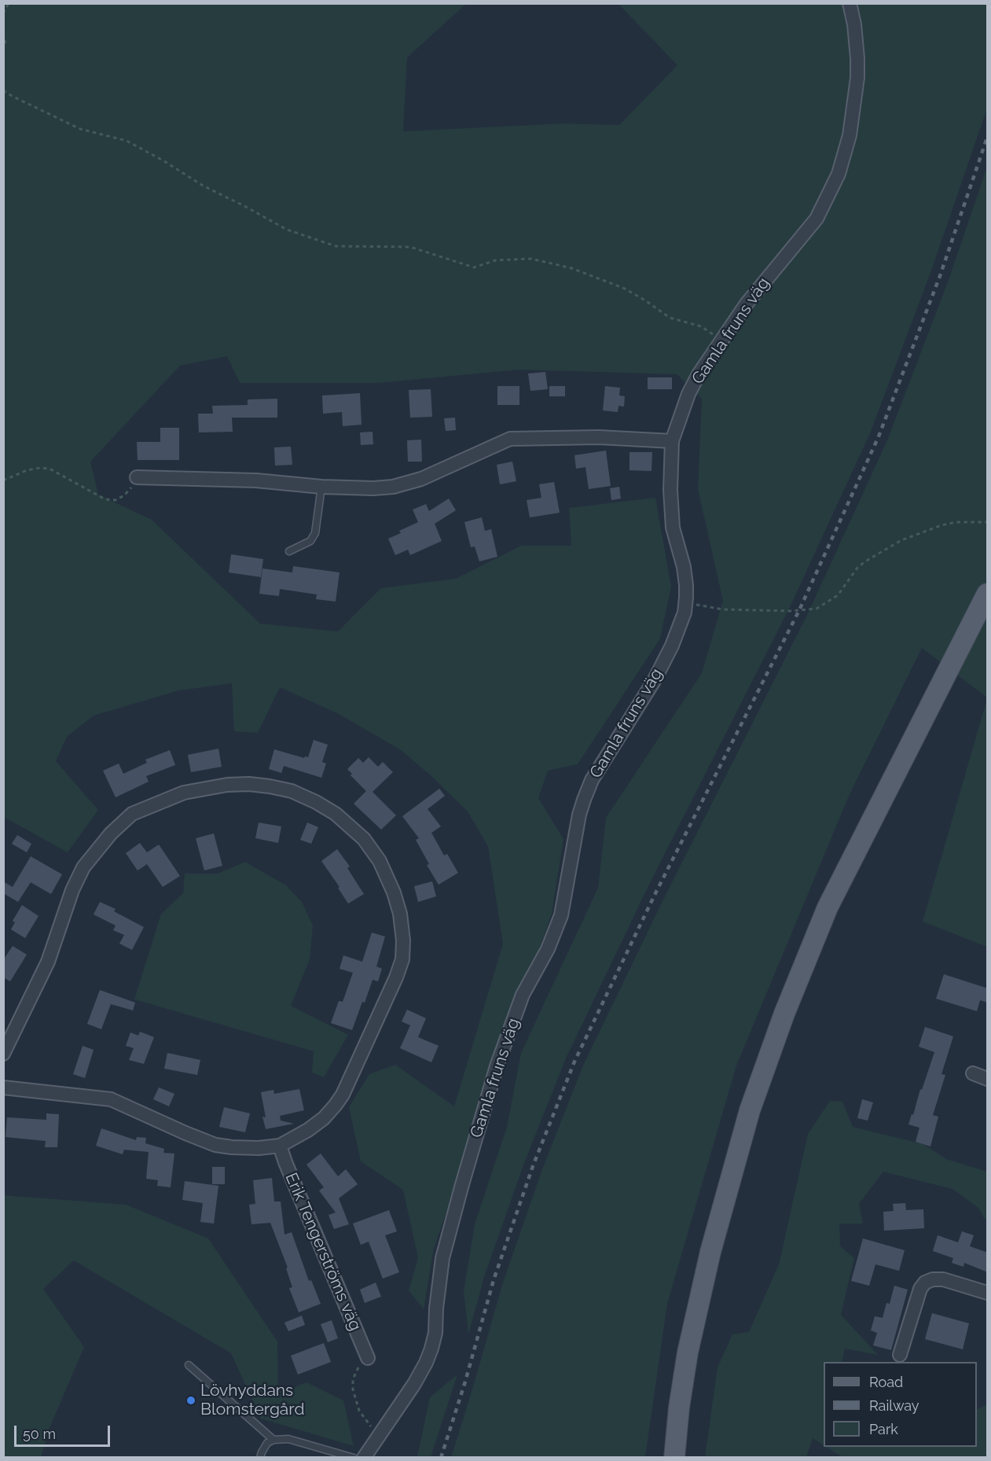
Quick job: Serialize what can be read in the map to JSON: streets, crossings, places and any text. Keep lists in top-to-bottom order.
{
  "streets": {
    "street": ["Gamla fruns väg", "Erik Tengerströms väg"]
  },
  "places": ["Lövhyddans Blomstergård"],
  "legend": ["Road", "Railway", "Park"],
  "scale_bar": "50 m"
}
